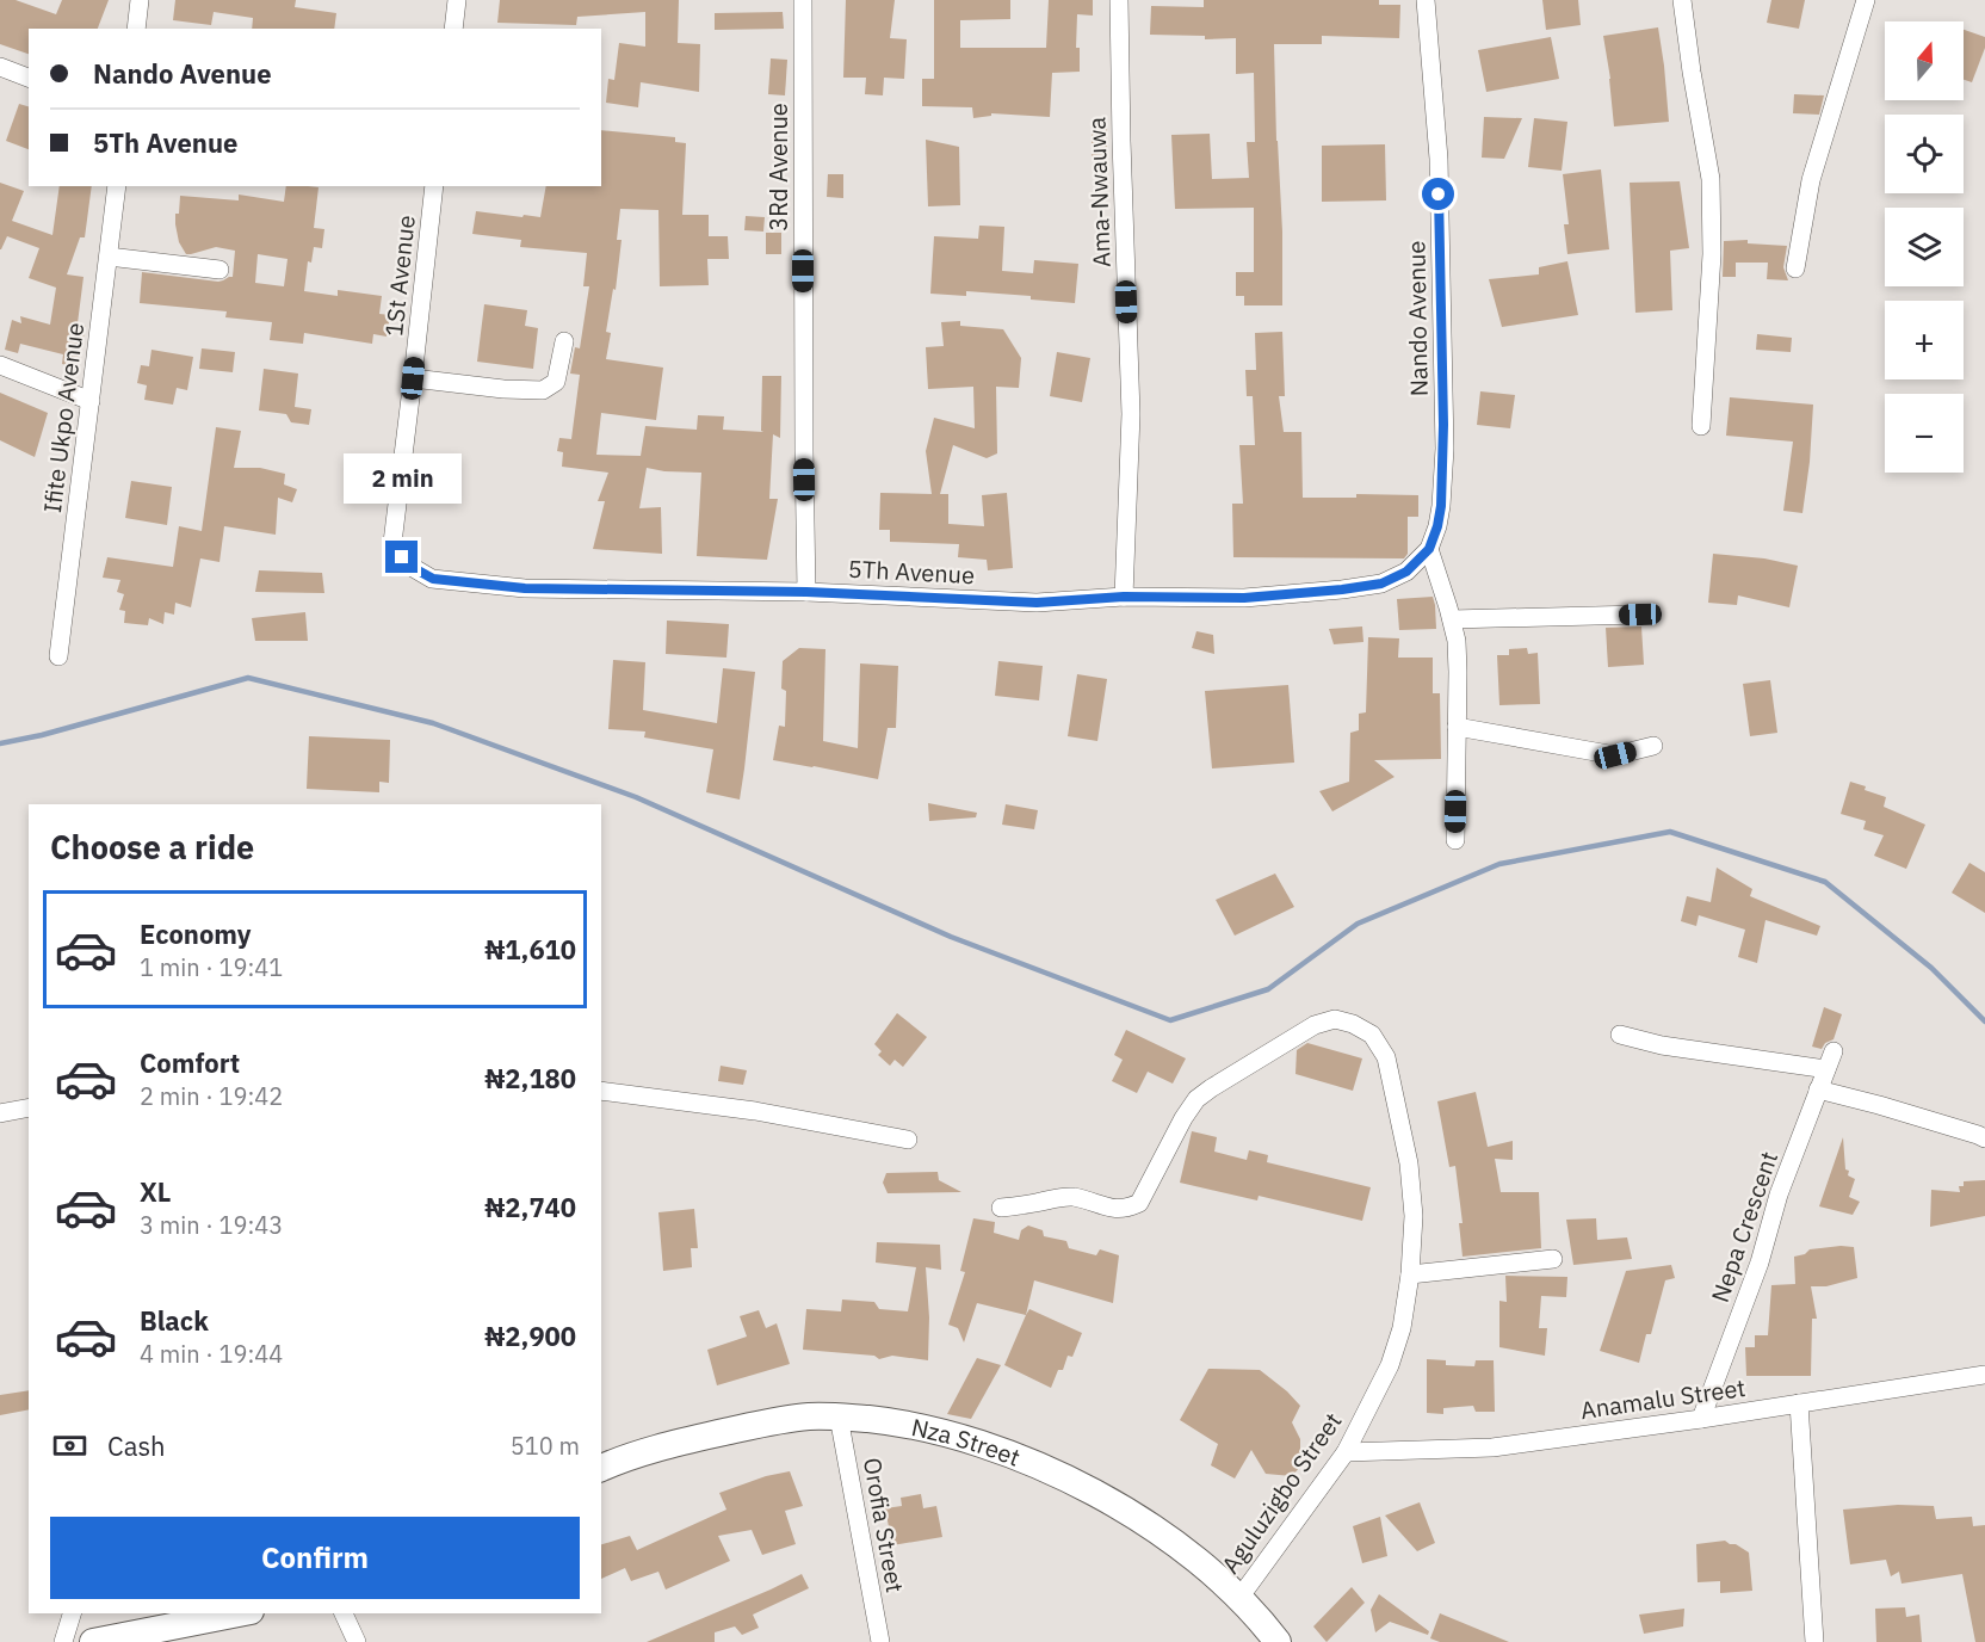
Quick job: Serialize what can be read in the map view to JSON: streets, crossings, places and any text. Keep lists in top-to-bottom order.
{
  "streets": {
    "street": [
      "3Rd Avenue",
      "Ama-Nwauwa",
      "1St Avenue",
      "Nando Avenue",
      "Ifite Ukpo Avenue",
      "5Th Avenue",
      "Nepa Crescent",
      "Anamalu Street",
      "Nza Street",
      "Aguluzigbo Street",
      "Orofia Street"
    ]
  },
  "crossings": [
    ["3Rd Avenue", "5Th Avenue"],
    ["Ama-Nwauwa", "5Th Avenue"],
    ["1St Avenue", "5Th Avenue"],
    ["Nando Avenue", "5Th Avenue"],
    ["Nepa Crescent", "Anamalu Street"],
    ["Anamalu Street", "Aguluzigbo Street"],
    ["Nza Street", "Aguluzigbo Street"],
    ["Nza Street", "Orofia Street"]
  ],
  "north": "top",
  "page": {
    "map_buttons": ["+", "−"],
    "banner": ["Nando Avenue", "5Th Avenue"],
    "bubble": "2 min",
    "heading": "Choose a ride",
    "list": [
      {
        "name": "Economy",
        "note": "1 min · 19:41",
        "value": "₦1,610"
      },
      {
        "name": "Comfort",
        "note": "2 min · 19:42",
        "value": "₦2,180"
      },
      {
        "name": "XL",
        "note": "3 min · 19:43",
        "value": "₦2,740"
      },
      {
        "name": "Black",
        "note": "4 min · 19:44",
        "value": "₦2,900"
      }
    ],
    "pay": ["Cash", "510 m"],
    "buttons": "Confirm"
  }
}
